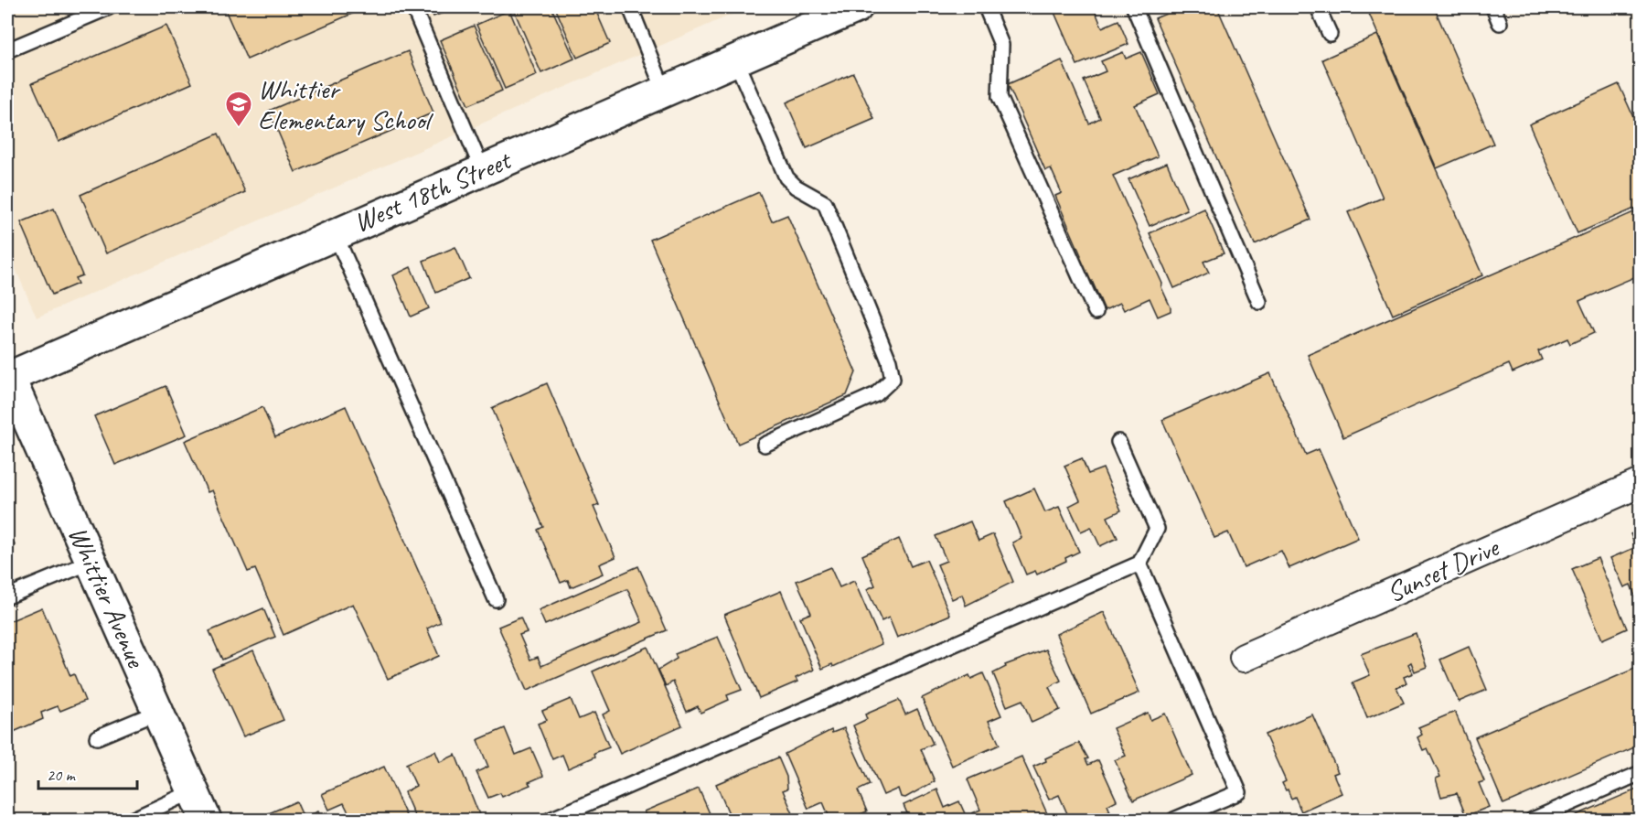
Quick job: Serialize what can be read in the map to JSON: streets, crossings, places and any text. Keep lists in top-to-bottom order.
{
  "streets": {
    "street": ["West 18th Street", "Sunset Drive", "Whittier Avenue"]
  },
  "crossings": [
    ["West 18th Street", "Whittier Avenue"]
  ],
  "places": {
    "school or university": ["Whittier Elementary School"]
  },
  "scale_bar": "20 m"
}
